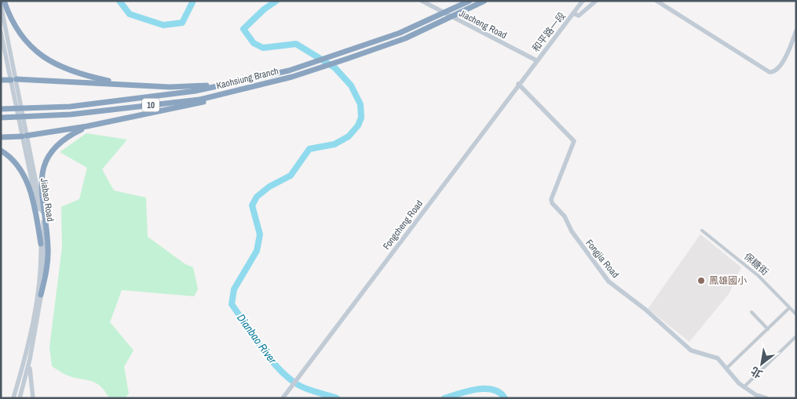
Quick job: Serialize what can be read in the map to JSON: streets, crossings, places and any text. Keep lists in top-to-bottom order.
{
  "streets": {
    "highway": ["Kaohsiung Branch", "10"],
    "street": [
      "Jiacheng Road",
      "和平路一段",
      "Jiabao Road",
      "Fongcheng Road",
      "Fongjia Road",
      "保糖街"
    ]
  },
  "crossings": [
    ["Jiacheng Road", "和平路一段"],
    ["和平路一段", "Fongcheng Road"],
    ["和平路一段", "Fongjia Road"],
    ["Fongcheng Road", "Fongjia Road"]
  ],
  "water": ["Dianbao River"],
  "places": ["鳳雄國小"],
  "north": "bottom left"
}
